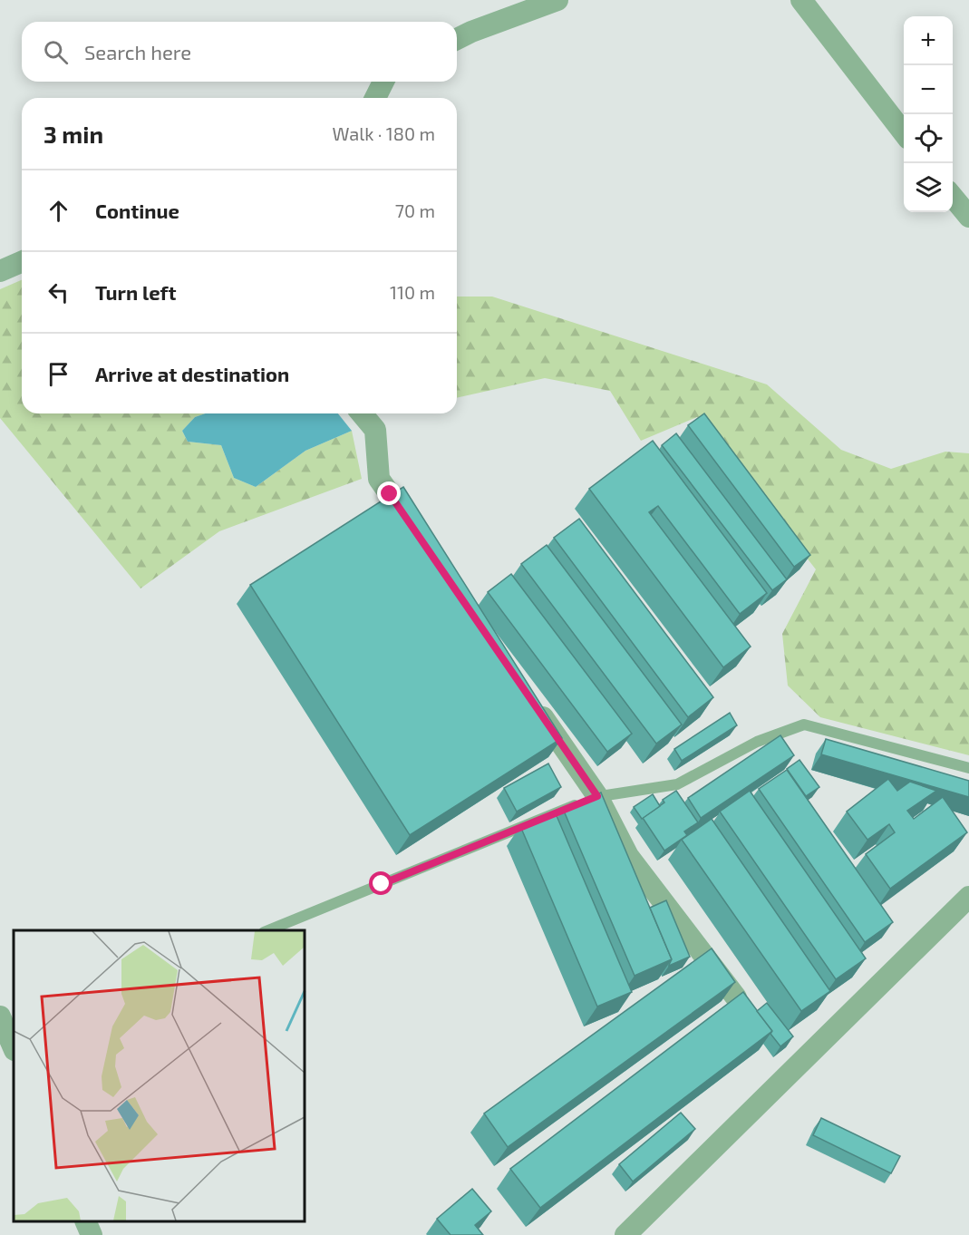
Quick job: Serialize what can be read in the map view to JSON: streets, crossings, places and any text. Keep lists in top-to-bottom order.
{
  "page": {
    "map_buttons": ["+", "−"],
    "search": "Search here",
    "heading": ["3 min", "Walk · 180 m"],
    "list": [
      ["Continue", "70 m"],
      ["Turn left", "110 m"],
      "Arrive at destination"
    ]
  }
}
